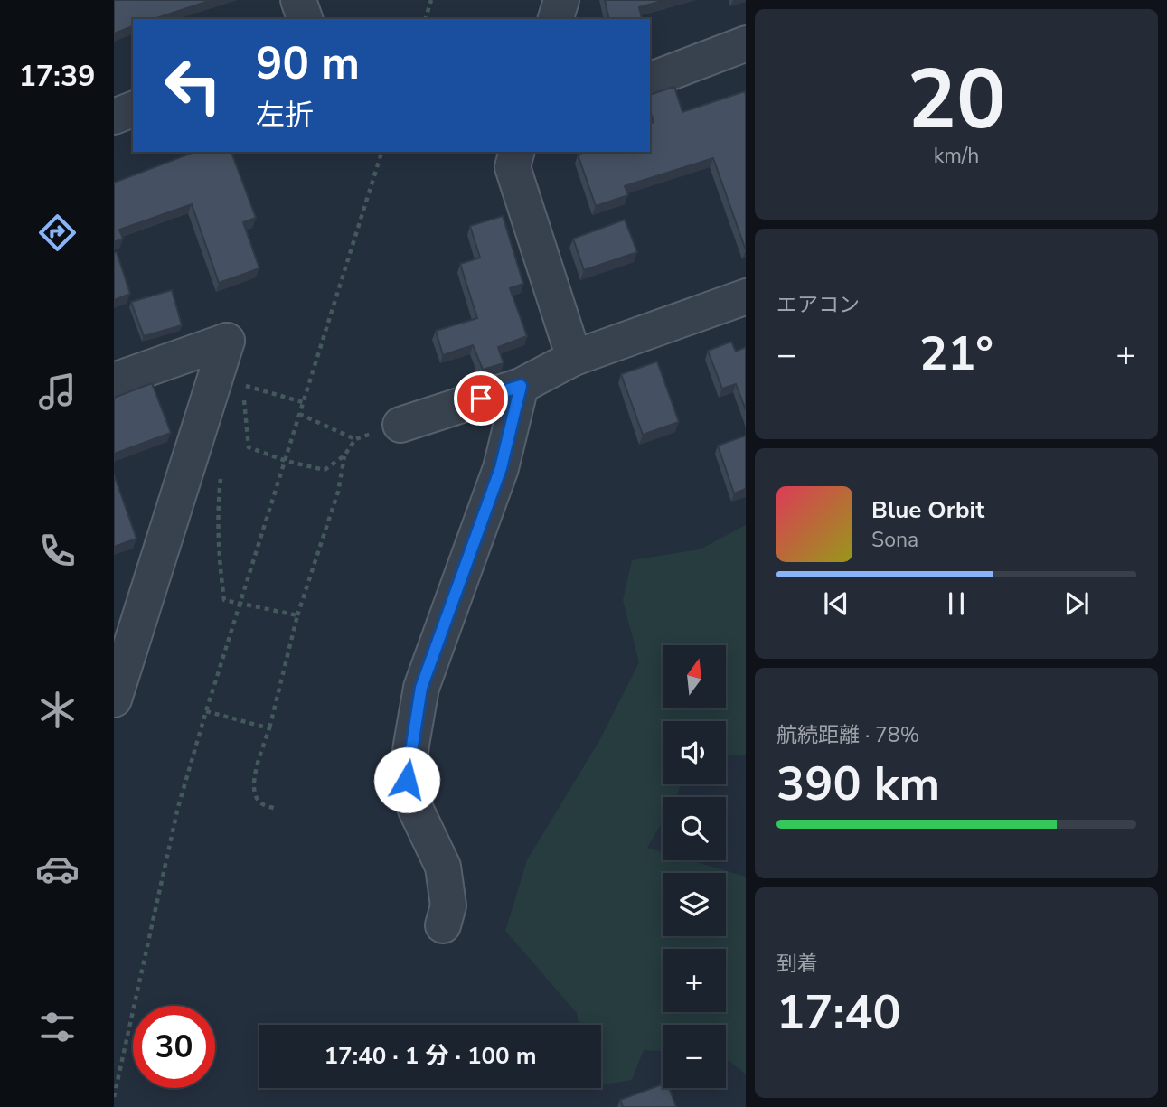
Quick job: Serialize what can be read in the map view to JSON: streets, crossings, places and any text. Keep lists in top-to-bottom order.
{
  "north": "top",
  "page": {
    "tabs": "17:39",
    "tile": [
      ["20", "km/h"],
      "エアコン",
      ["航続距離 · 78%", "390 km"],
      ["到着", "17:40"]
    ],
    "turn": ["90 m", "左折"],
    "heat": ["−", "21°", "+"],
    "song": ["Blue Orbit", "Sona"],
    "map_buttons": ["+", "−"],
    "limit": "30",
    "trip": "17:40 · 1 分 · 100 m"
  }
}
